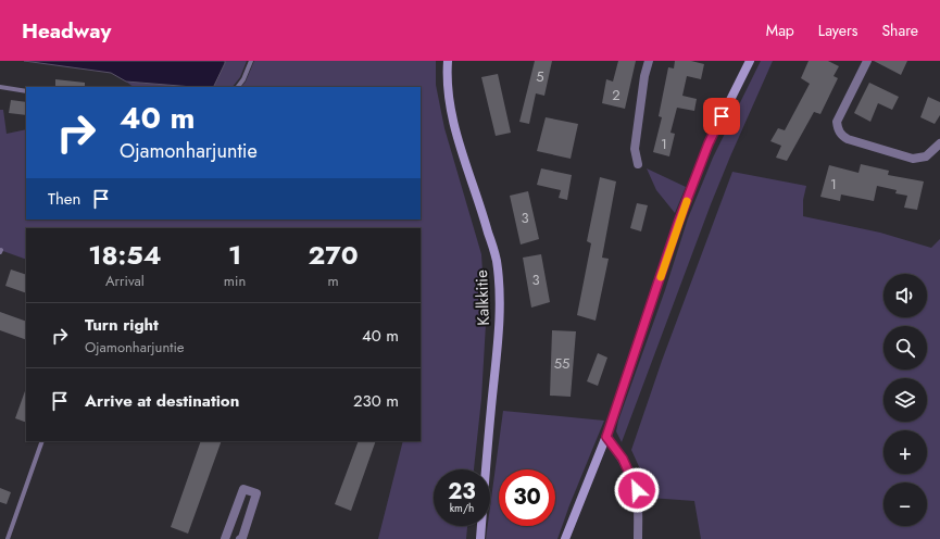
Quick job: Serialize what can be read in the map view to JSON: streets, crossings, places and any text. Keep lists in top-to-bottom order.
{
  "streets": {
    "main road": ["Kalkkitie"]
  },
  "house_numbers": [
    "5",
    "2",
    "1",
    "1",
    "3",
    "3",
    "55"
  ],
  "page": {
    "header": "Headway",
    "nav": ["Map", "Layers", "Share"],
    "turn": ["40 m", "Ojamonharjuntie"],
    "then": "Then",
    "eta": [
      "18:54",
      "Arrival",
      "1",
      "min",
      "270",
      "m"
    ],
    "map_buttons": ["+", "−"],
    "list": [
      {
        "name": "Turn right",
        "note": "Ojamonharjuntie",
        "value": "40 m"
      },
      {
        "name": "Arrive at destination",
        "value": "230 m"
      }
    ],
    "speed": "23 km/h",
    "limit": "30"
  }
}
